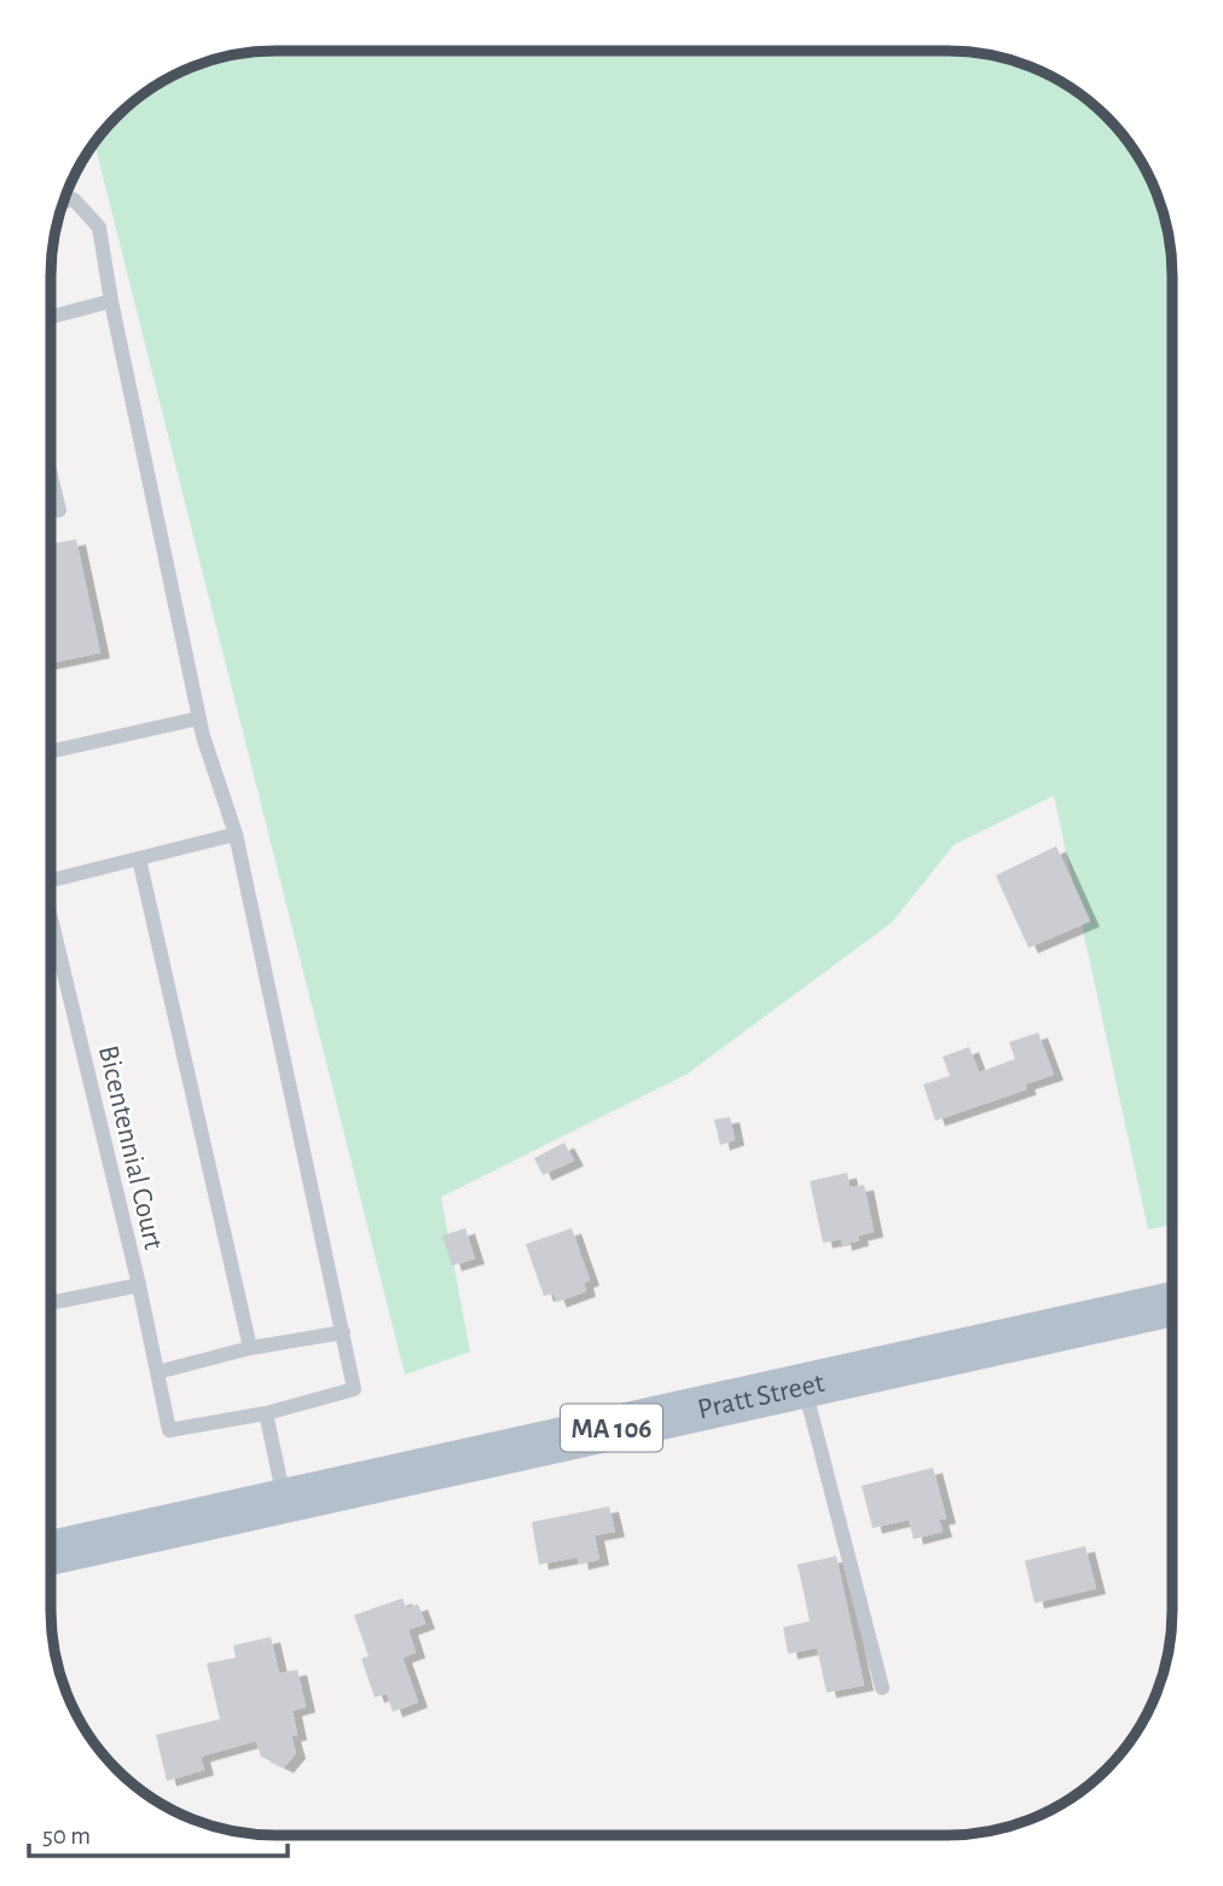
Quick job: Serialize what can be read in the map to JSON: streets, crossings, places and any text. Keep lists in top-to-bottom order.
{
  "streets": {
    "main road": ["Pratt Street", "MA 106"],
    "lane": ["Bicentennial Court"]
  },
  "scale_bar": "50 m"
}
